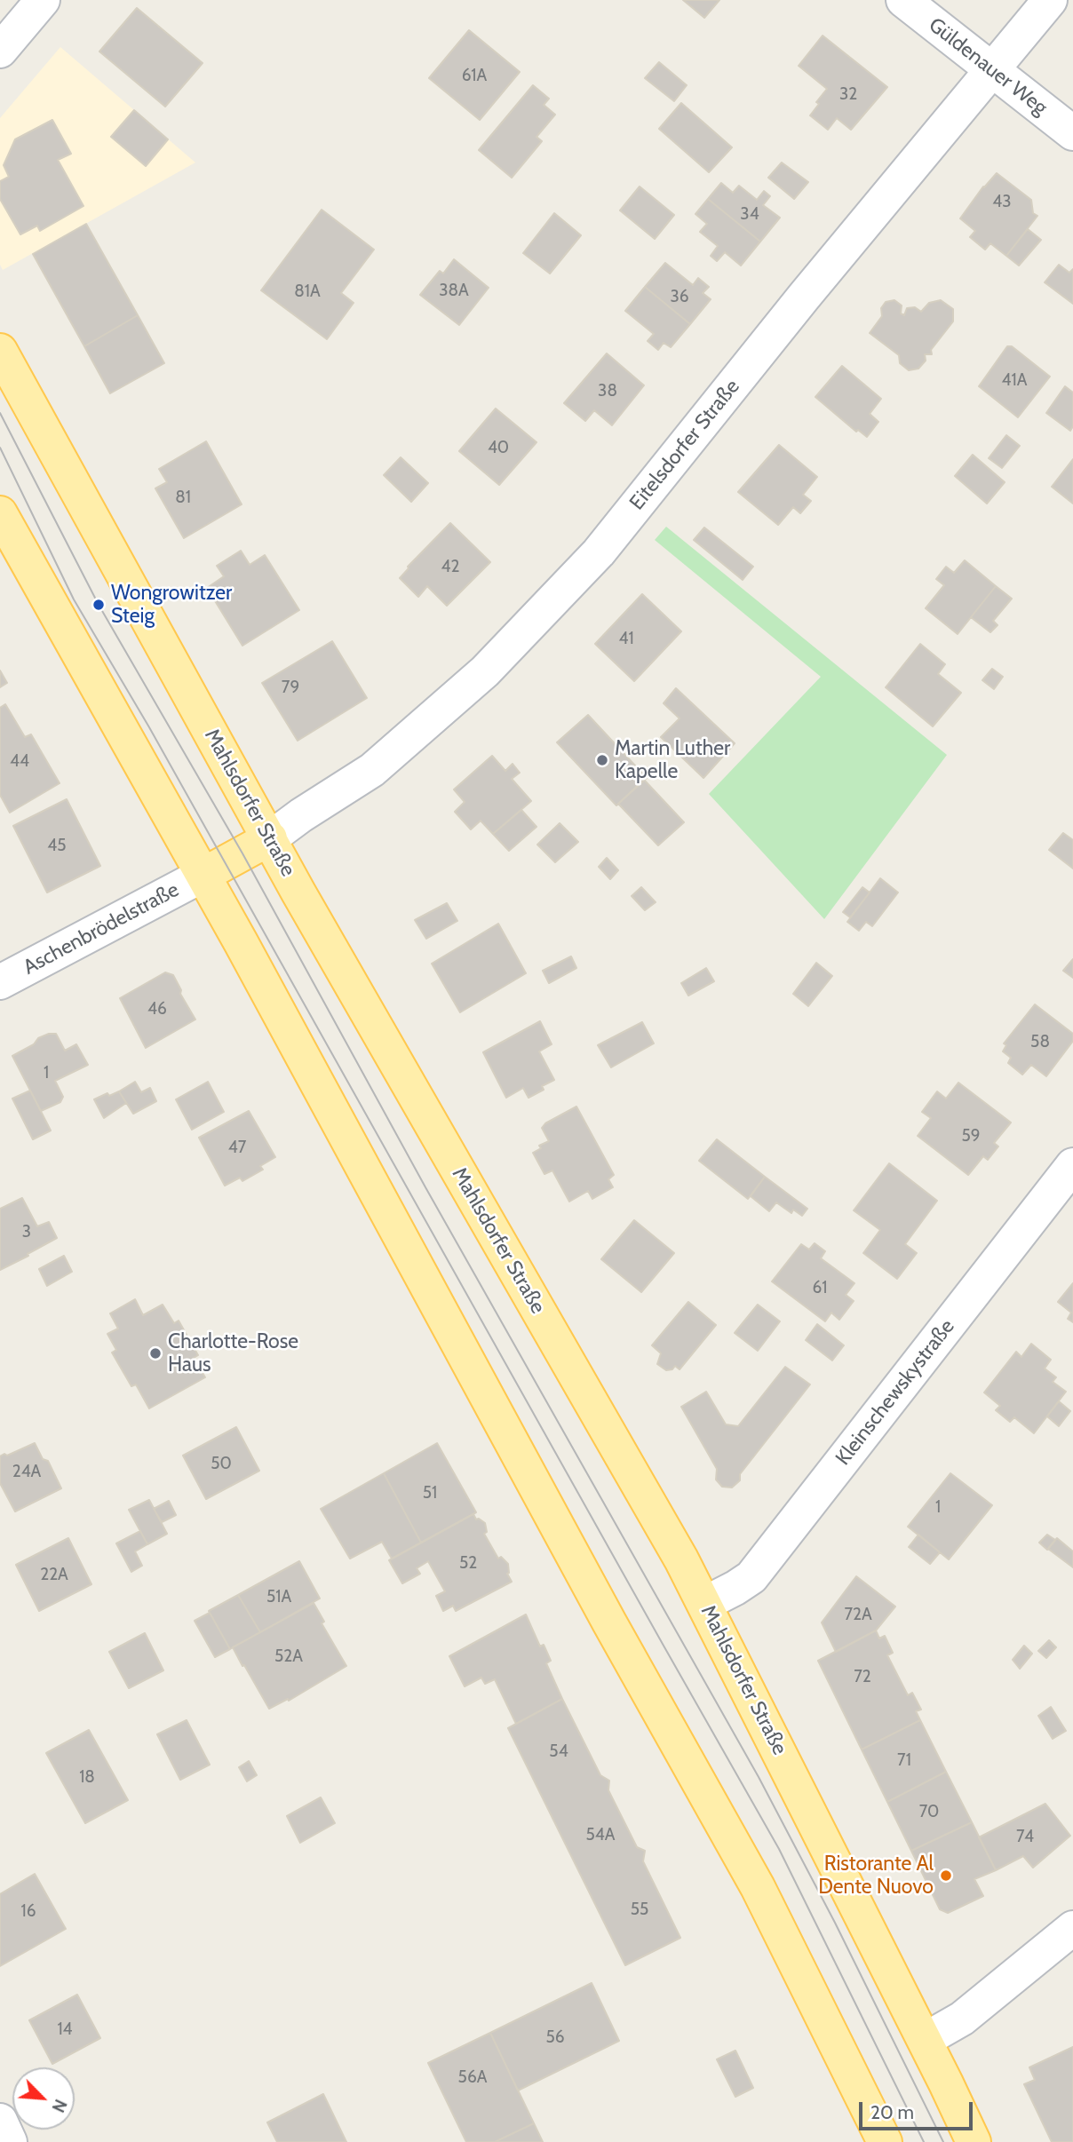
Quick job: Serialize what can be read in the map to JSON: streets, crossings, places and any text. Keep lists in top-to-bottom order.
{
  "streets": {
    "main road": ["Mahlsdorfer Straße"],
    "street": [
      "Güldenauer Weg",
      "Eitelsdorfer Straße",
      "Aschenbrödelstraße",
      "Kleinschewskystraße"
    ]
  },
  "crossings": [
    ["Güldenauer Weg", "Eitelsdorfer Straße"],
    ["Eitelsdorfer Straße", "Mahlsdorfer Straße"],
    ["Mahlsdorfer Straße", "Kleinschewskystraße"]
  ],
  "places": [
    "Wongrowitzer Steig",
    "Martin Luther Kapelle",
    "Charlotte-Rose Haus",
    "Ristorante Al Dente Nuovo"
  ],
  "house_numbers": [
    "61A",
    "32",
    "43",
    "34",
    "38A",
    "81A",
    "36",
    "41A",
    "38",
    "40",
    "81",
    "42",
    "41",
    "79",
    "44",
    "45",
    "46",
    "58",
    "1",
    "59",
    "47",
    "3",
    "61",
    "50",
    "24A",
    "51",
    "1",
    "52",
    "22A",
    "51A",
    "72A",
    "52A",
    "72",
    "54",
    "71",
    "18",
    "70",
    "54A",
    "74",
    "55",
    "16",
    "14",
    "56",
    "56A"
  ],
  "scale_bar": "20 m",
  "north": "bottom right"
}
